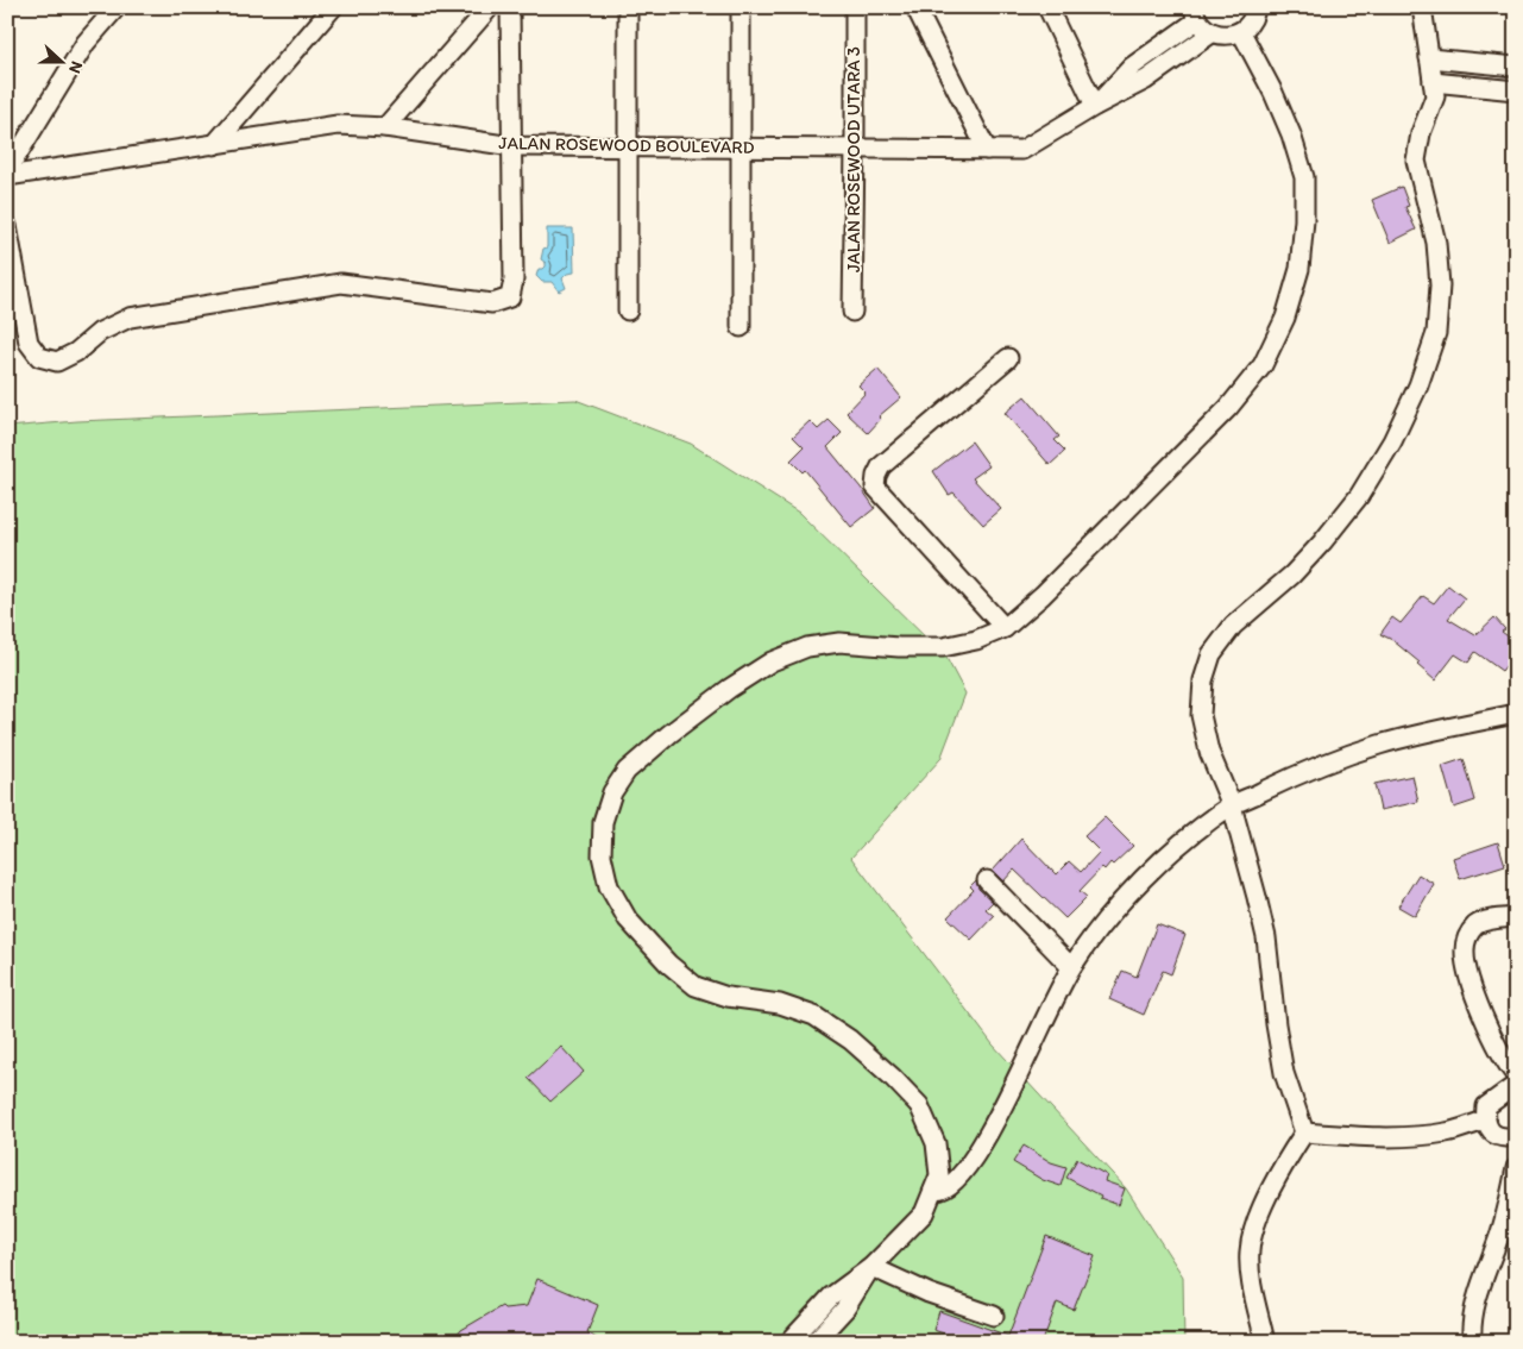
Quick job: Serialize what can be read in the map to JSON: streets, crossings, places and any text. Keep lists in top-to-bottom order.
{
  "streets": {
    "street": ["JALAN ROSEWOOD BOULEVARD", "JALAN ROSEWOOD UTARA 3"]
  },
  "crossings": [
    ["JALAN ROSEWOOD BOULEVARD", "JALAN ROSEWOOD UTARA 3"]
  ],
  "north": "right"
}
